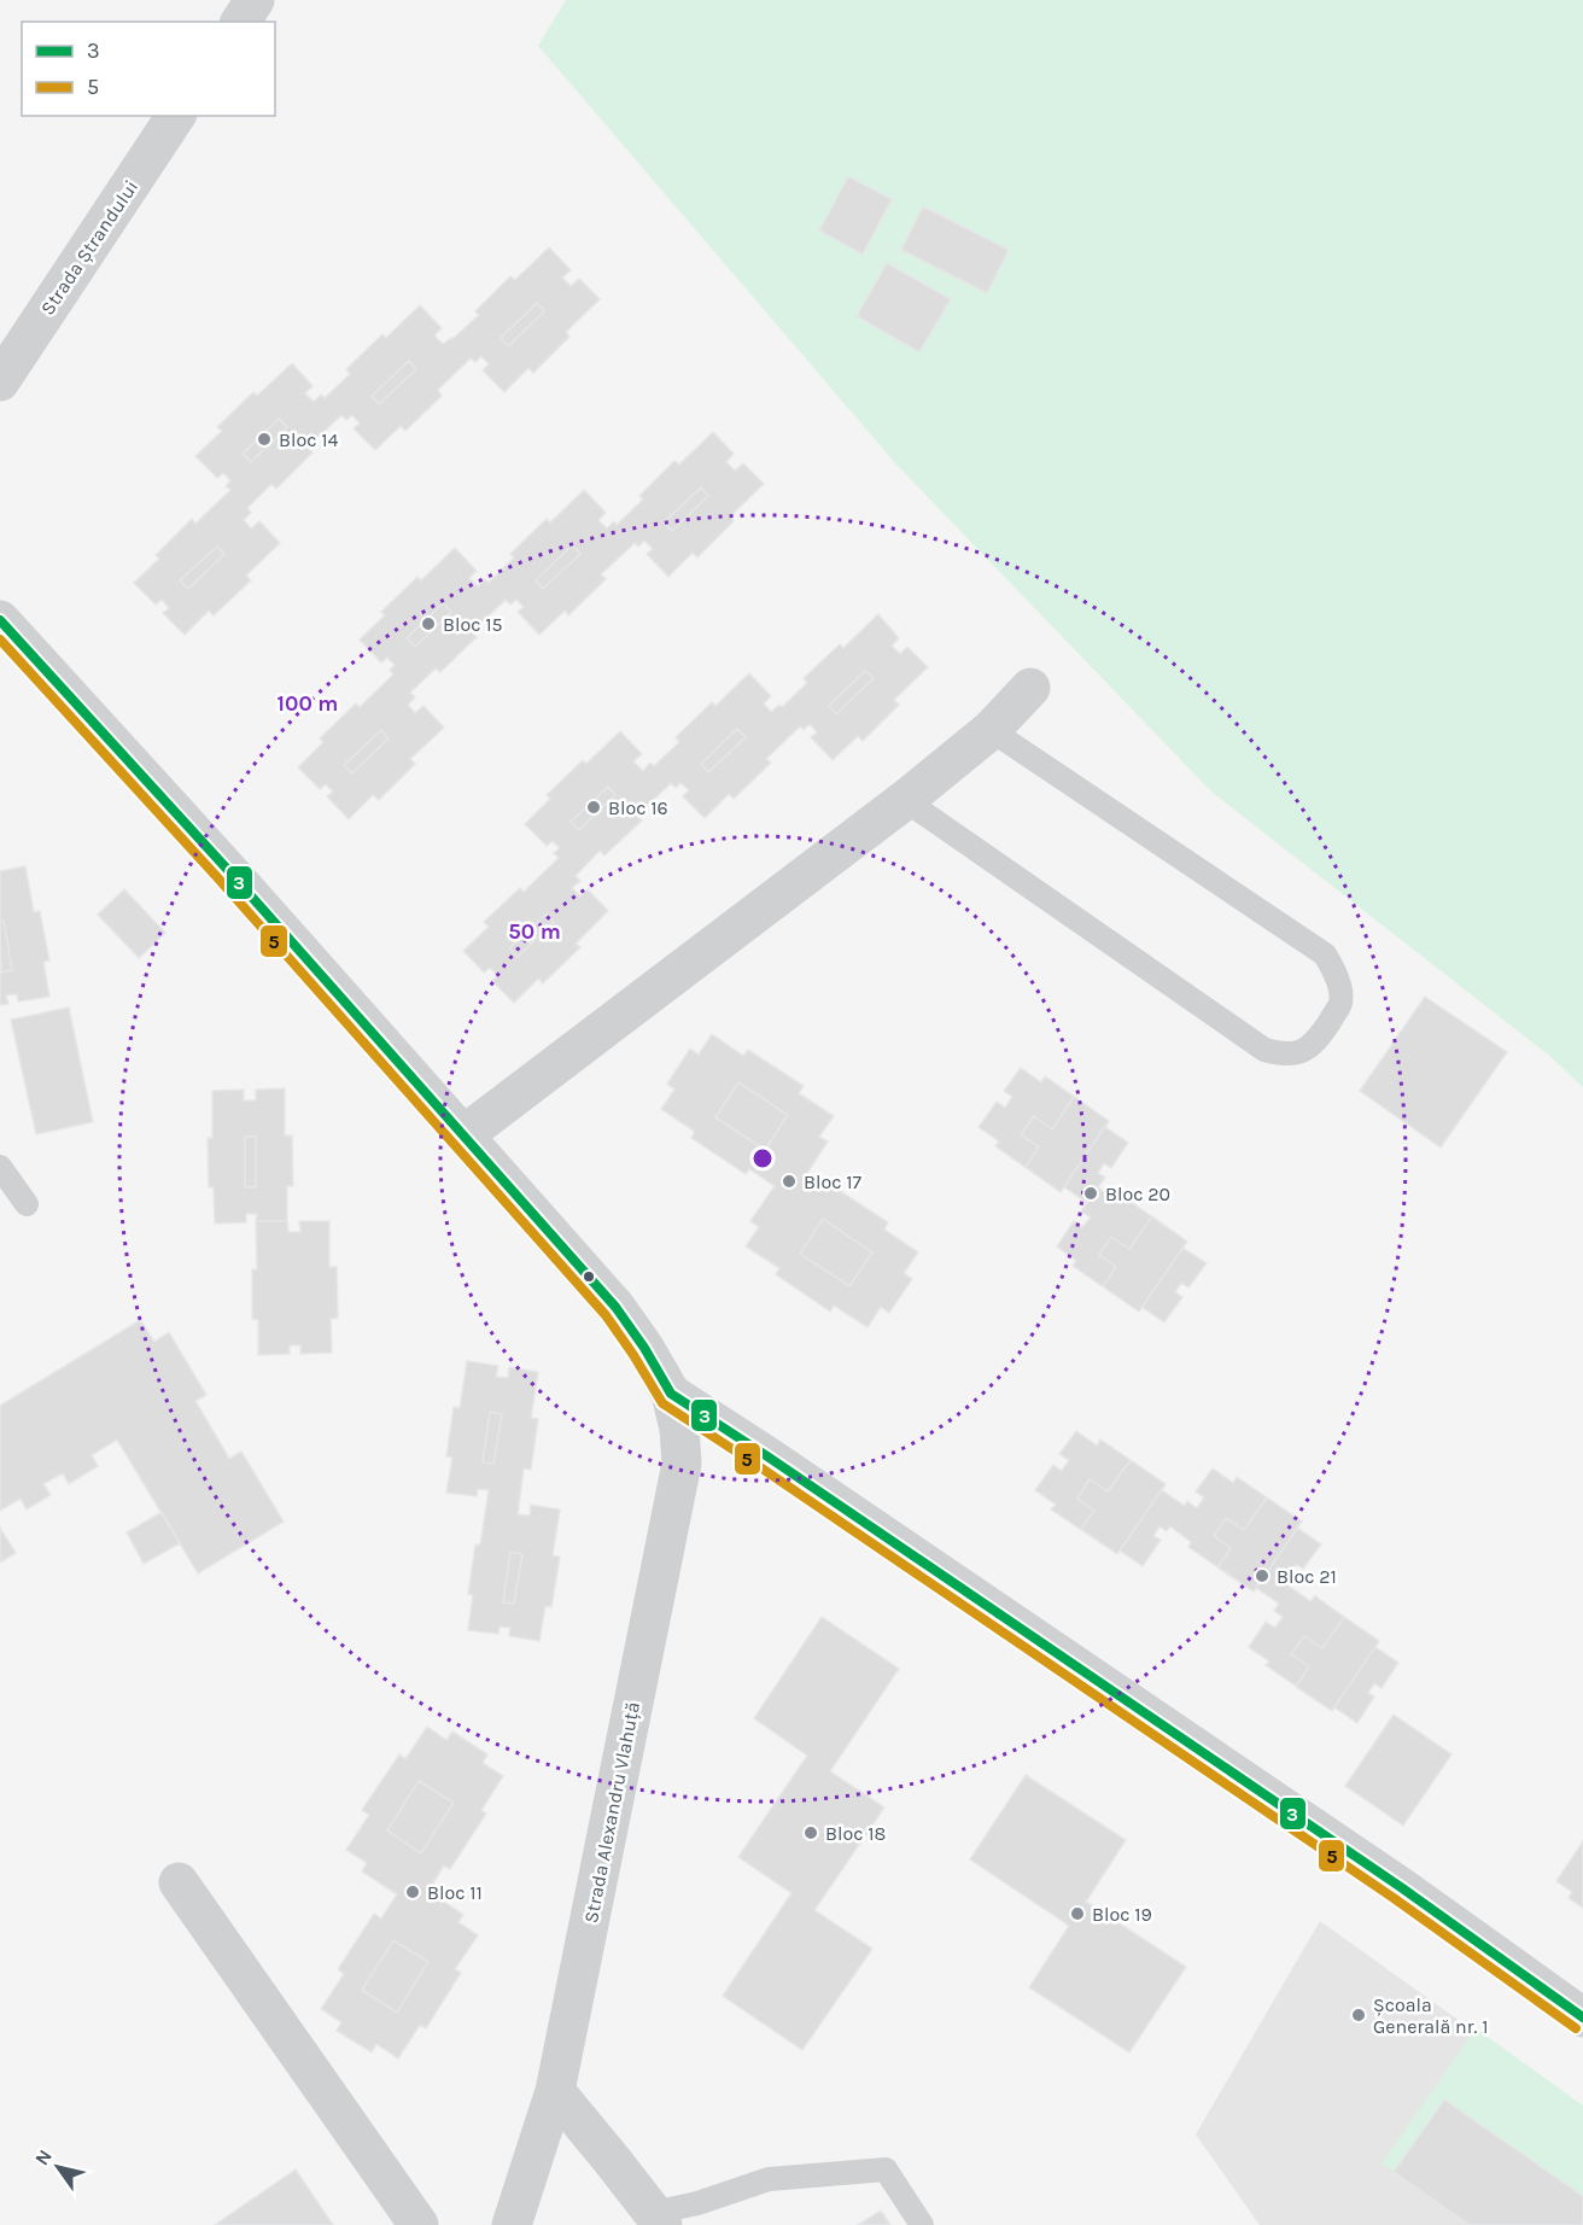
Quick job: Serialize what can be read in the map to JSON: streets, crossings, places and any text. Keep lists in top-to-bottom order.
{
  "streets": {
    "street": ["Strada Ștrandului", "Strada Alexandru Vlahuță"]
  },
  "places": [
    "Bloc 14",
    "Bloc 15",
    "Bloc 16",
    "Bloc 17",
    "Bloc 20",
    "Bloc 21",
    "Bloc 18",
    "Bloc 11",
    "Bloc 19",
    "Școala Generală nr. 1"
  ],
  "lines": ["transit line 3", "transit line 5"],
  "legend": ["3", "5"],
  "north": "top left",
  "rings": ["100 m", "50 m"]
}
